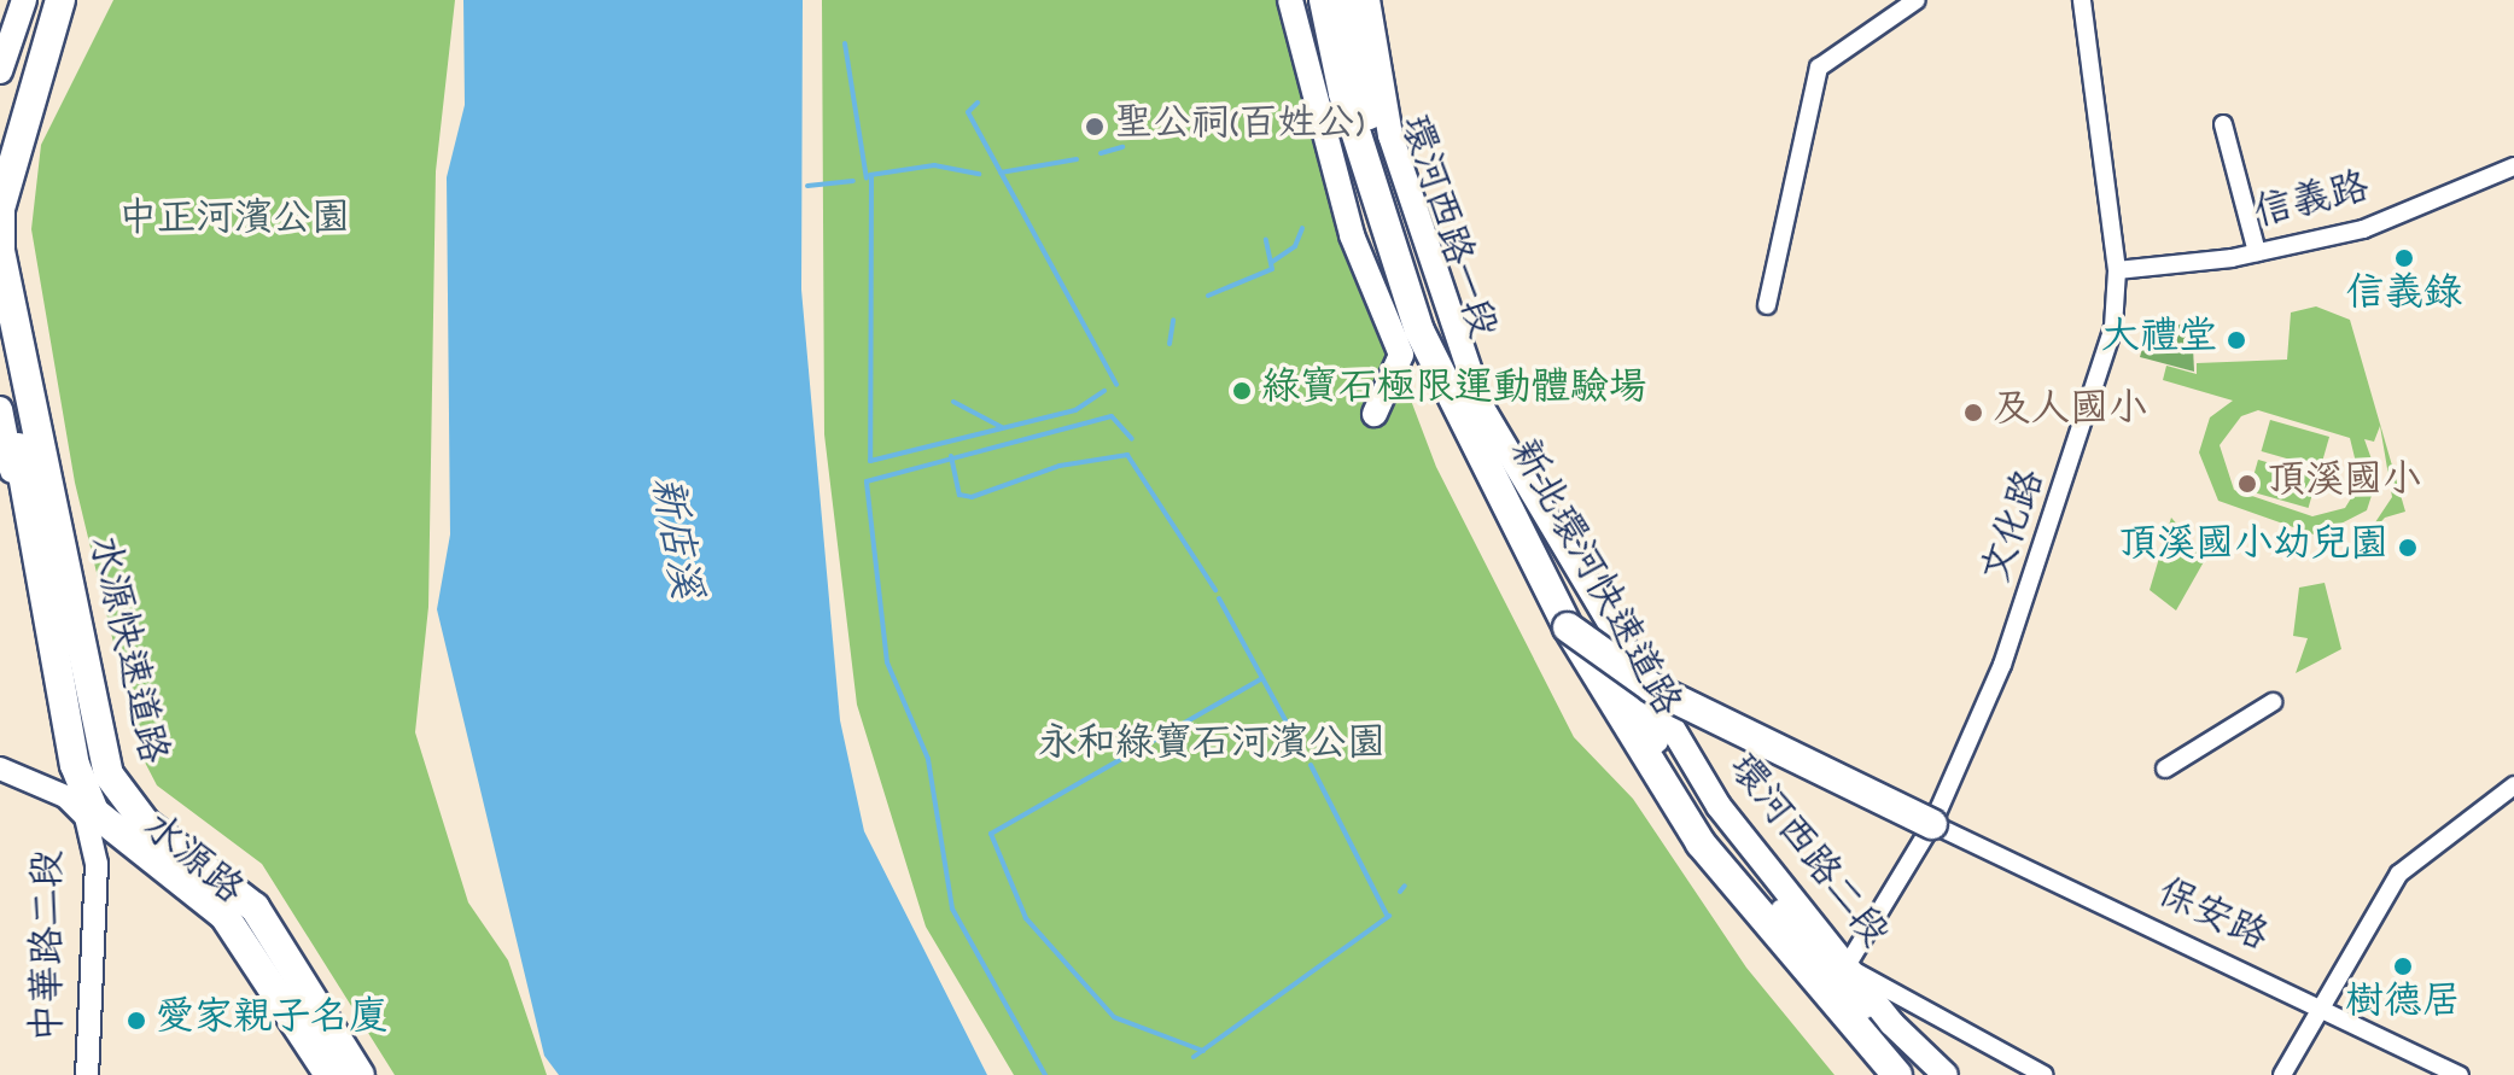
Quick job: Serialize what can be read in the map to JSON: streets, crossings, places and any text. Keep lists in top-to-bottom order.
{
  "streets": {
    "highway": ["新北環河快速道路", "水源快速道路"],
    "main road": ["環河西路一段", "環河西路二段", "水源路"],
    "street": [
      "信義路",
      "文化路",
      "保安路",
      "中華路二段"
    ]
  },
  "crossings": [
    ["信義路", "文化路"],
    ["環河西路一段", "環河西路二段"],
    ["文化路", "環河西路二段"],
    ["文化路", "保安路"],
    ["水源快速道路", "水源路"],
    ["水源快速道路", "中華路二段"],
    ["水源路", "中華路二段"]
  ],
  "water": ["新店溪"],
  "parks": ["中正河濱公園", "永和綠寶石河濱公園"],
  "places": [
    "聖公祠(百姓公)",
    "信義錄",
    "大禮堂",
    "綠寶石極限運動體驗場",
    "及人國小",
    "頂溪國小",
    "頂溪國小幼兒園",
    "樹德居",
    "愛家親子名廈"
  ]
}
